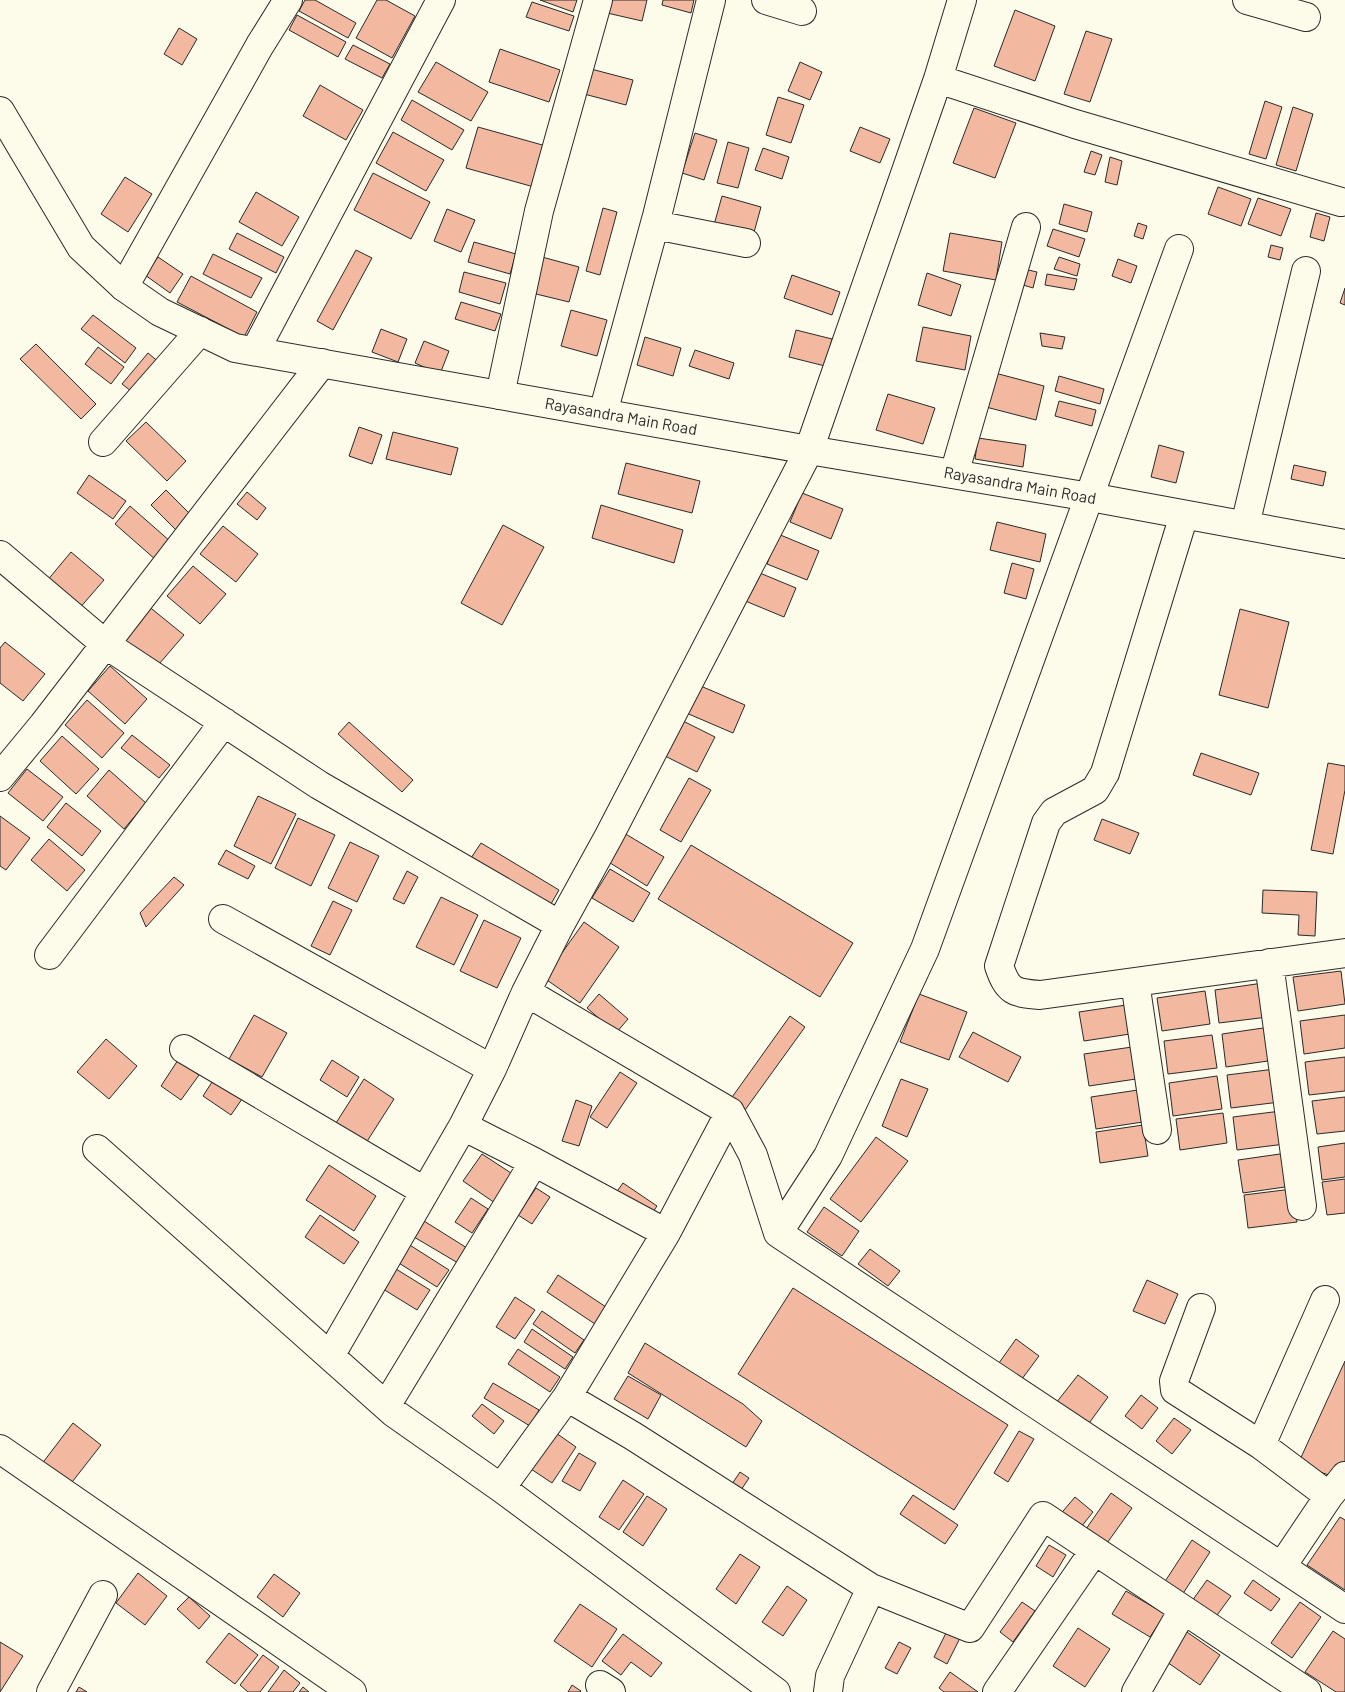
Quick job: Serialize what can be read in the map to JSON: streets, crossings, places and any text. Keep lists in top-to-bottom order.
{
  "streets": {
    "street": ["Rayasandra Main Road"]
  }
}
